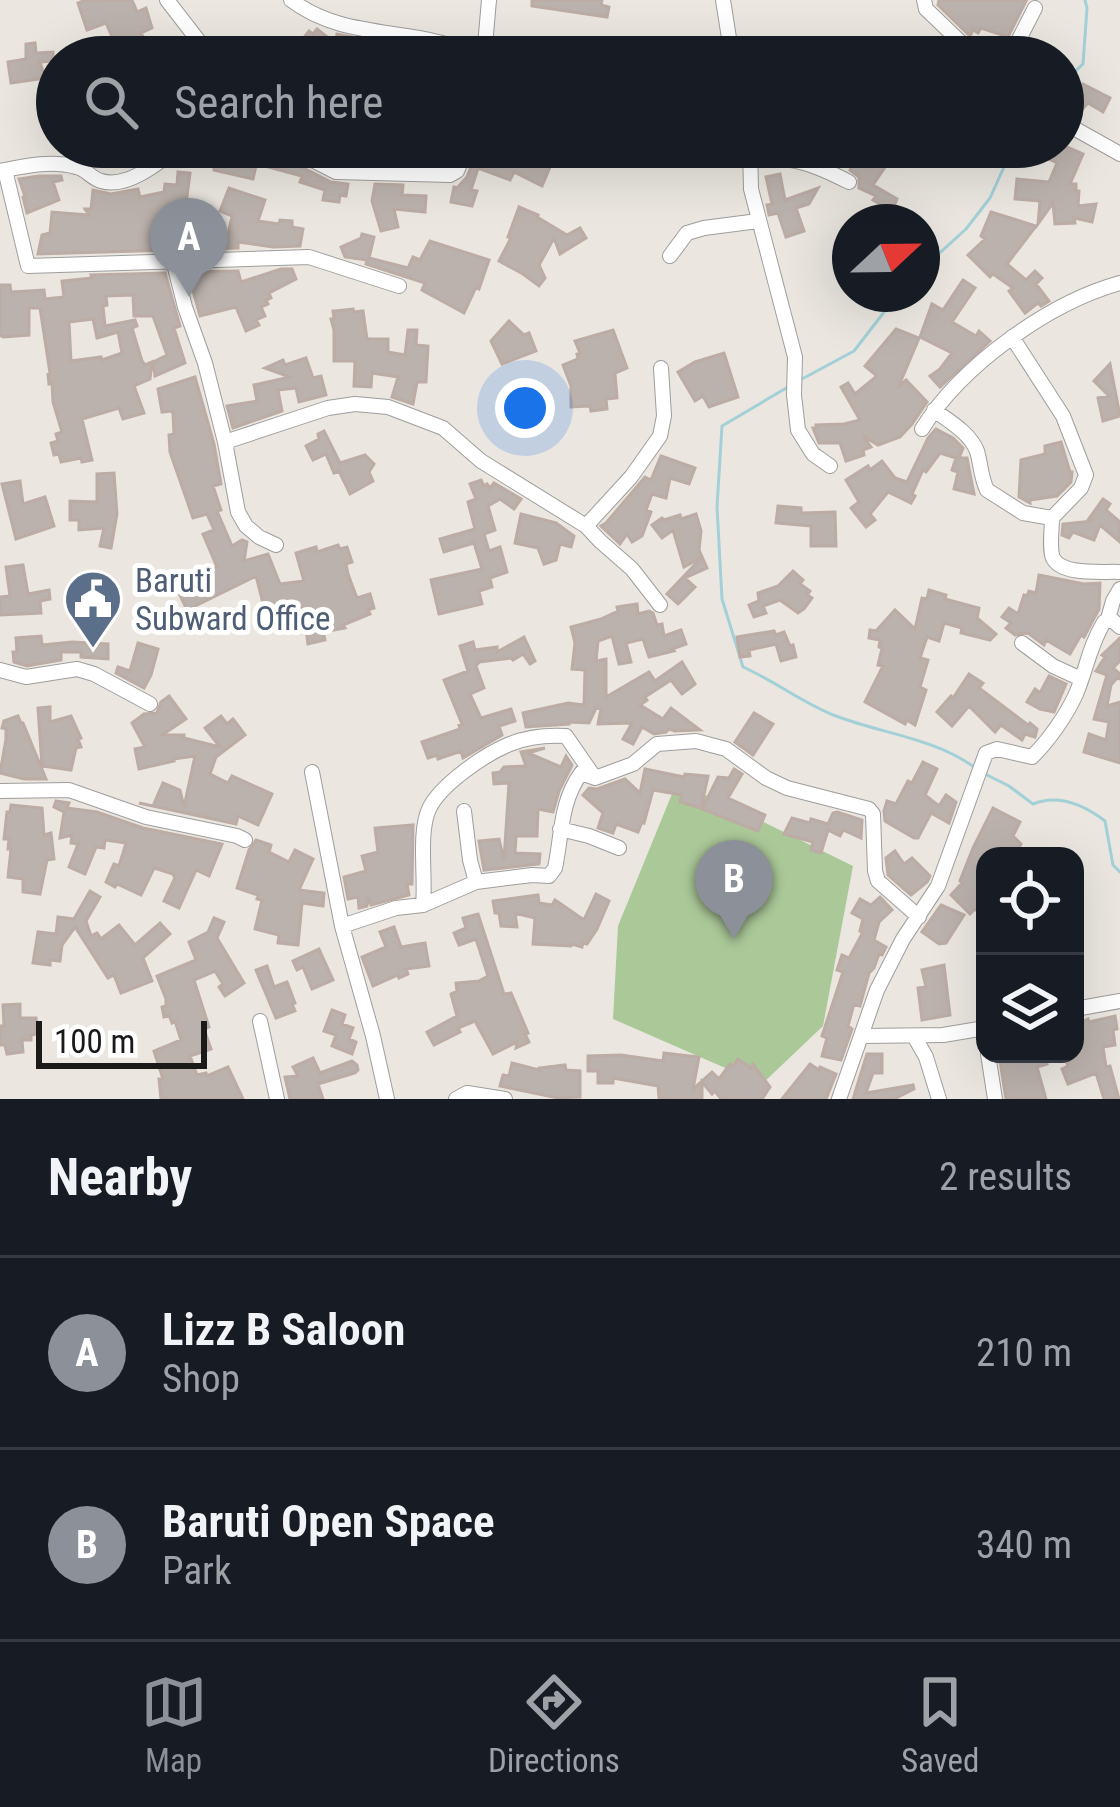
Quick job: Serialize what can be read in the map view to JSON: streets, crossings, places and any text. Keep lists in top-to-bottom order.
{
  "places": {
    "public building": ["Baruti Subward Office"]
  },
  "scale_bar": "100 m",
  "north": "right",
  "page": {
    "search": "Search here",
    "pins": ["A", "B"],
    "scale": "100 m",
    "heading": ["Nearby", "2 results"],
    "list": [
      {
        "mark": "A",
        "name": "Lizz B Saloon",
        "note": "Shop",
        "value": "210 m"
      },
      {
        "mark": "B",
        "name": "Baruti Open Space",
        "note": "Park",
        "value": "340 m"
      }
    ],
    "nav": ["Map", "Directions", "Saved"]
  }
}
